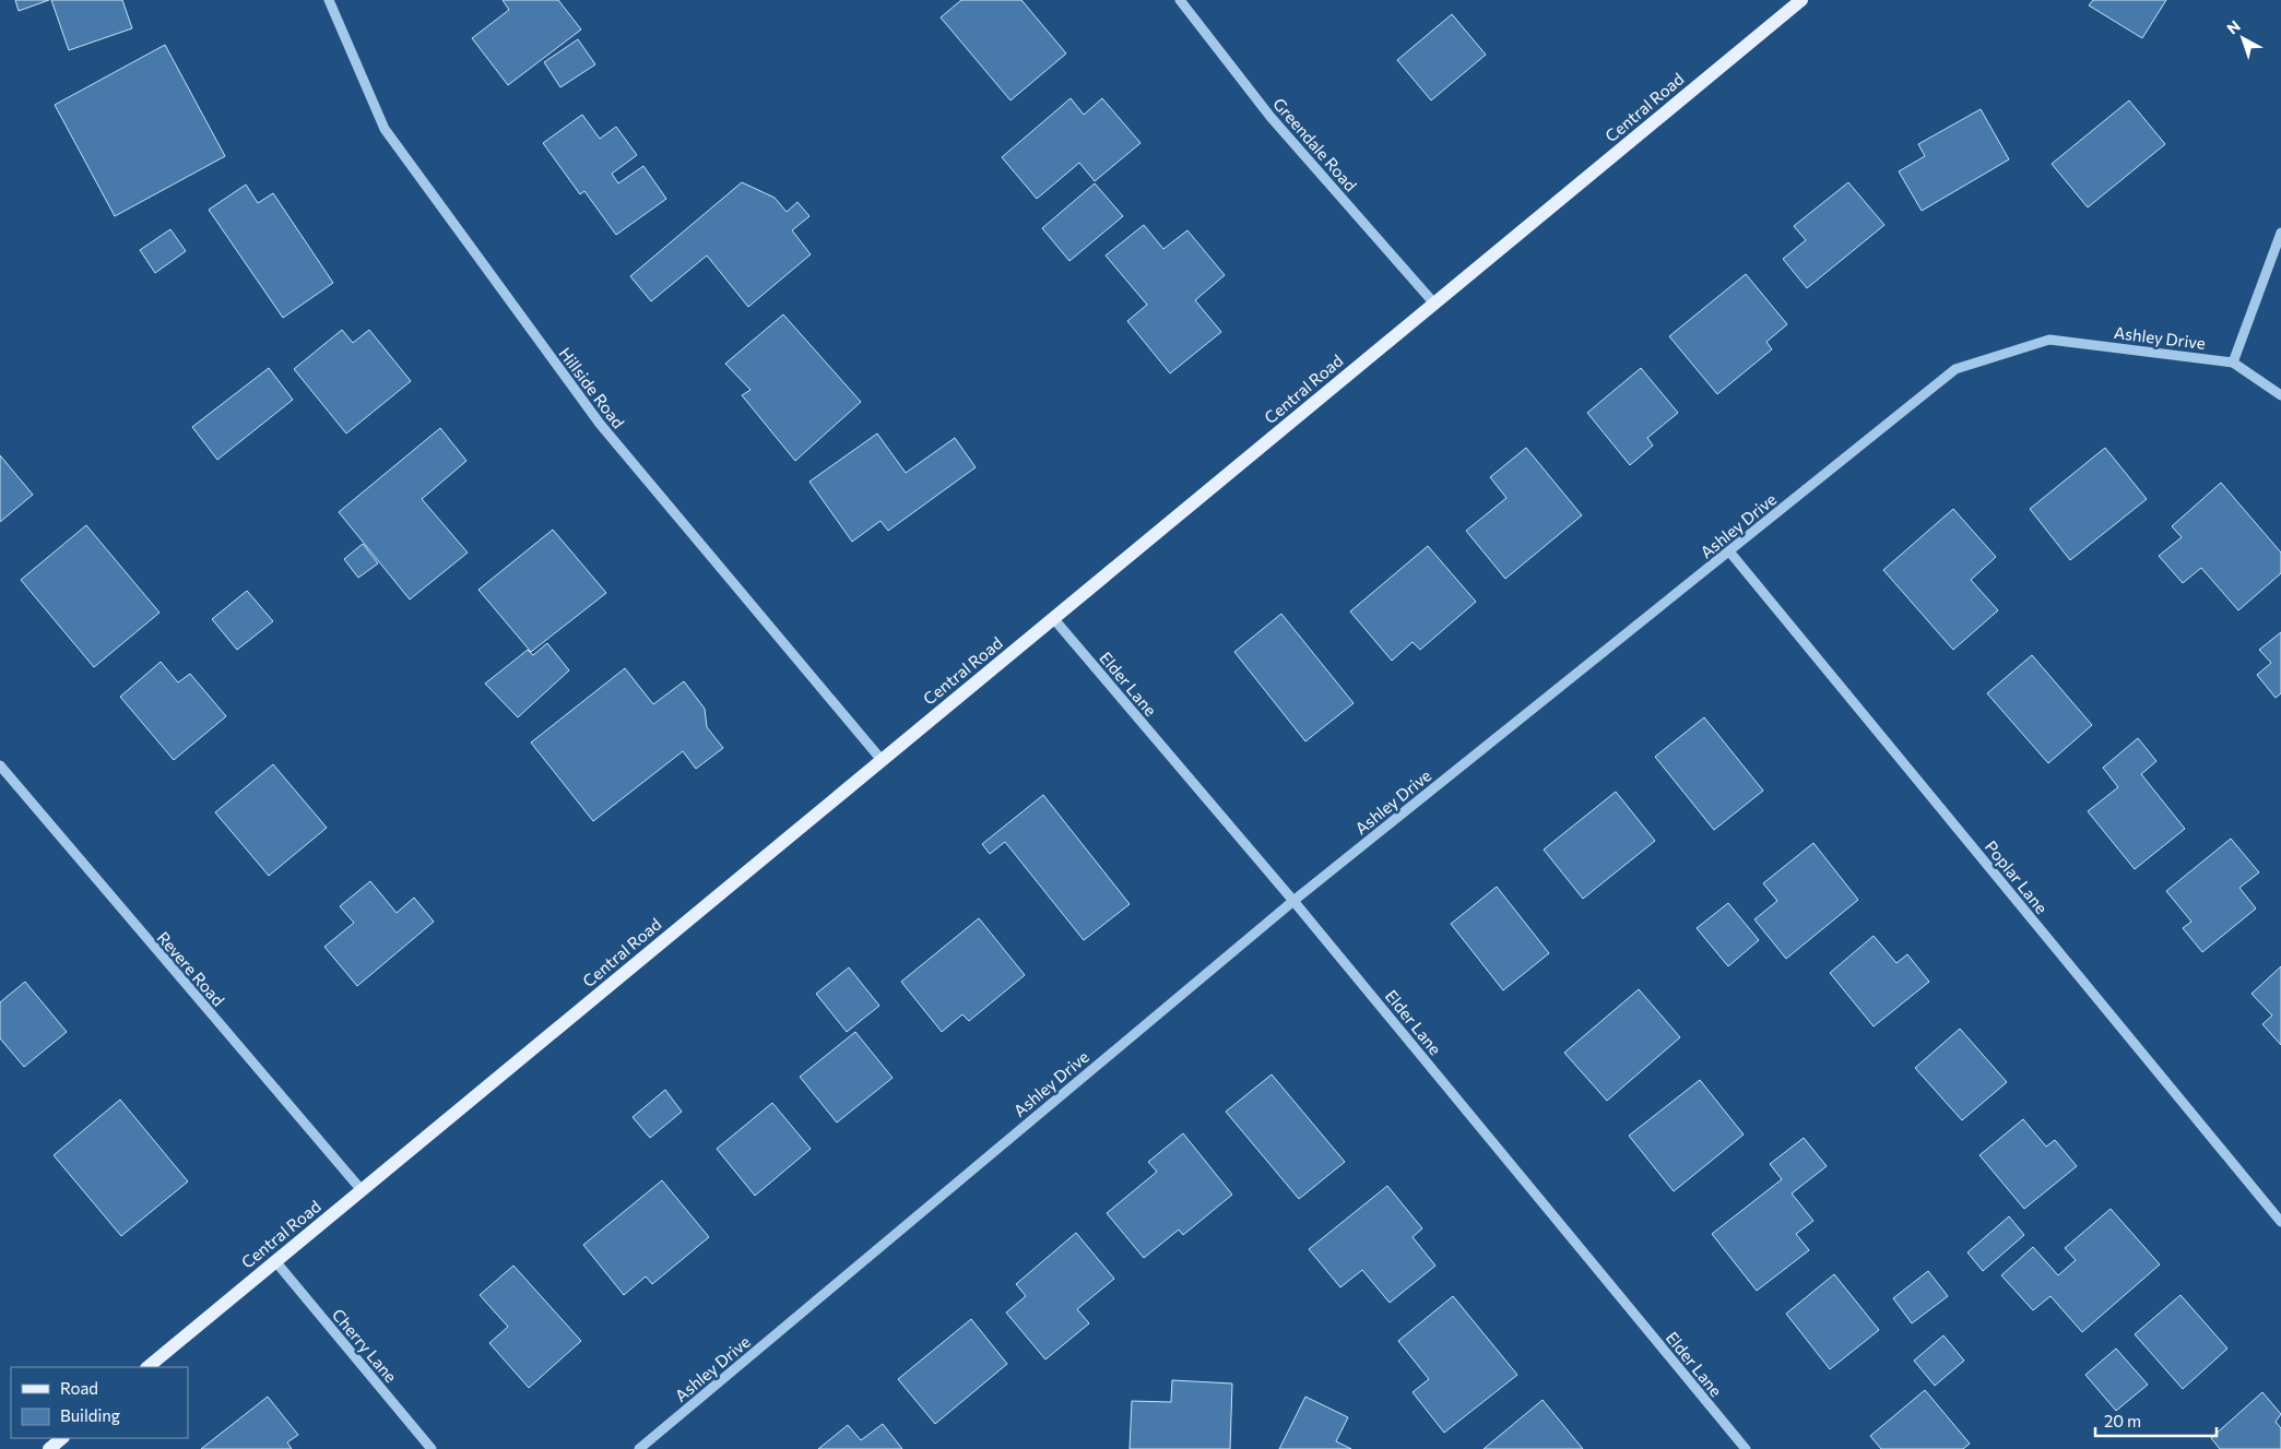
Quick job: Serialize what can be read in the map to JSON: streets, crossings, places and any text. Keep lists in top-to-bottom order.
{
  "streets": {
    "main road": ["Central Road"],
    "street": [
      "Greendale Road",
      "Ashley Drive",
      "Hillside Road",
      "Elder Lane",
      "Poplar Lane",
      "Revere Road",
      "Cherry Lane"
    ]
  },
  "crossings": [
    ["Central Road", "Greendale Road"],
    ["Central Road", "Hillside Road"],
    ["Central Road", "Elder Lane"],
    ["Central Road", "Revere Road"],
    ["Central Road", "Cherry Lane"],
    ["Ashley Drive", "Elder Lane"],
    ["Ashley Drive", "Poplar Lane"]
  ],
  "legend": ["Road", "Building"],
  "scale_bar": "20 m",
  "north": "top left"
}
